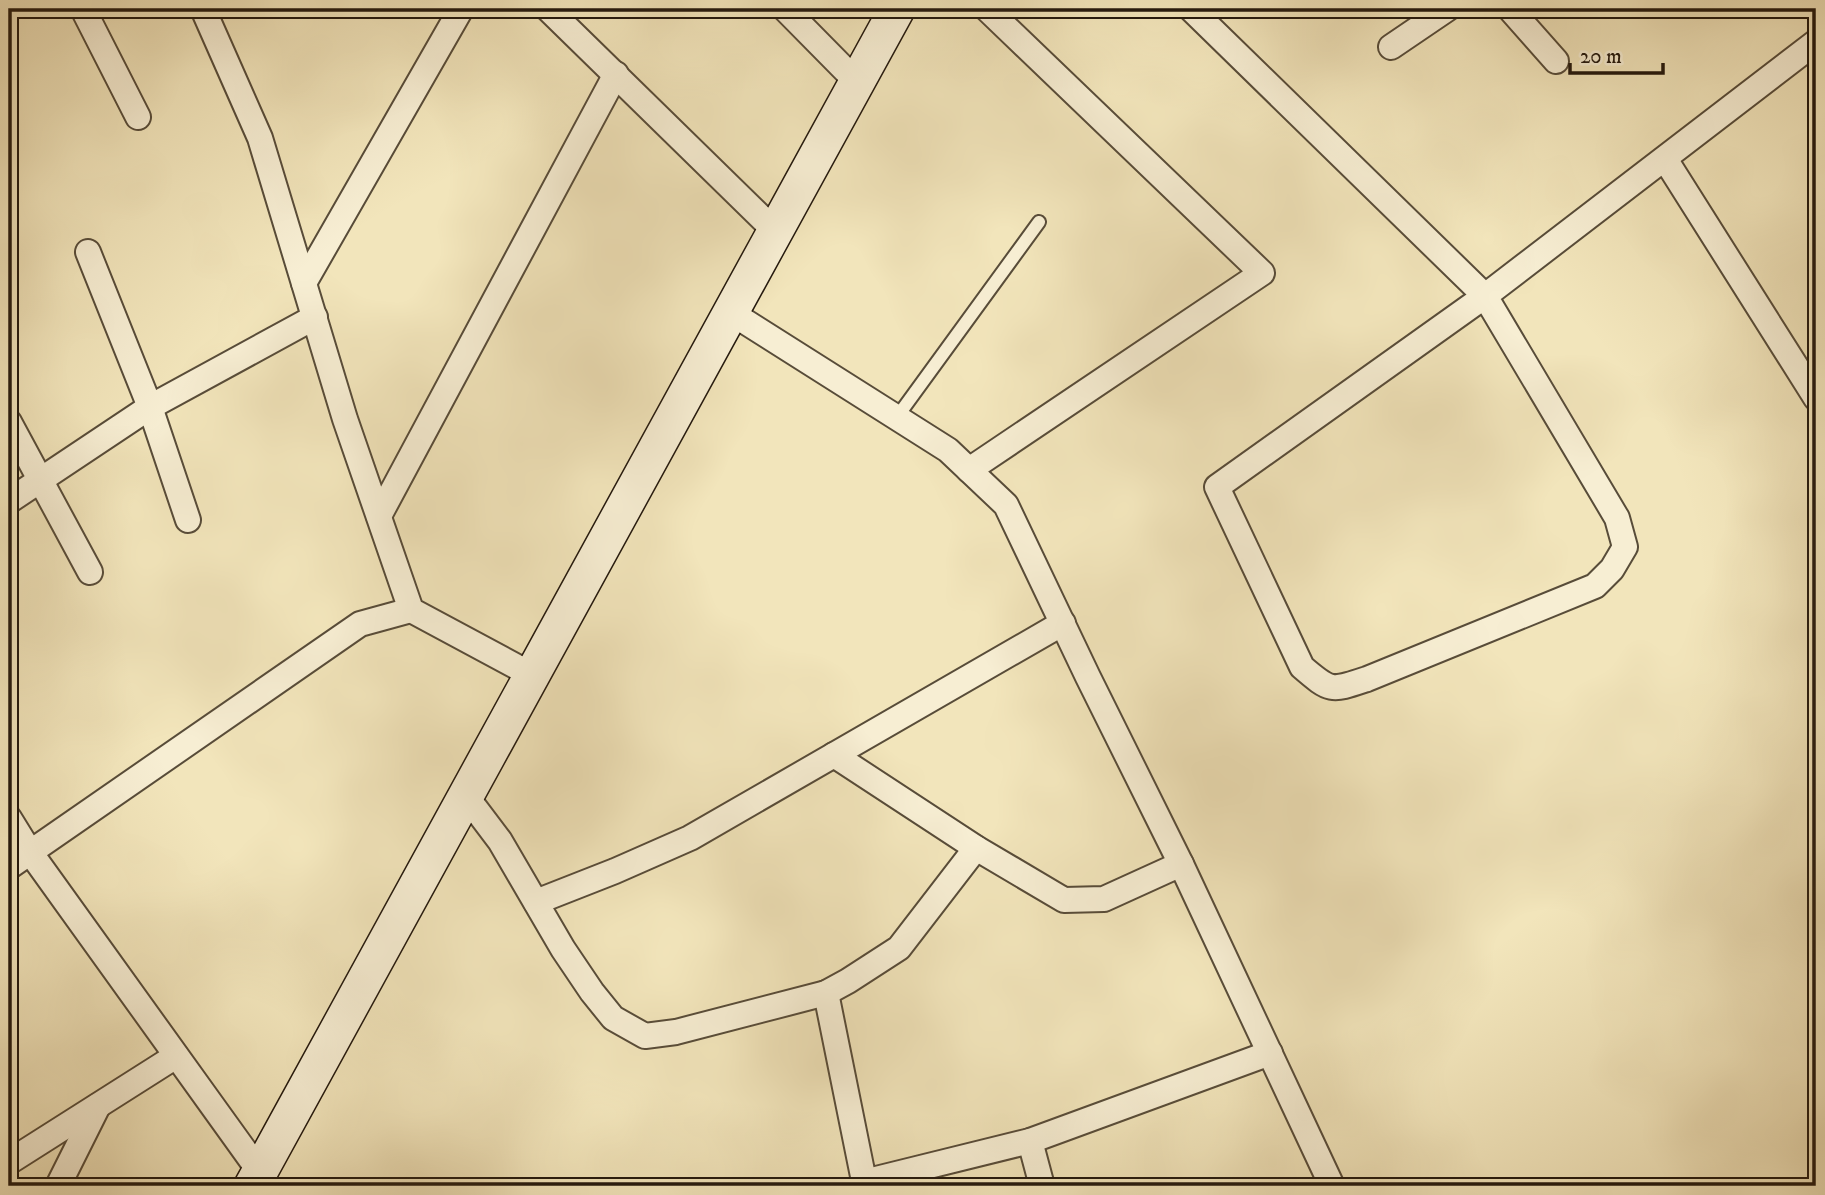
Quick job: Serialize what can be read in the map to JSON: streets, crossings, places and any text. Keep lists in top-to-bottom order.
{
  "scale_bar": "20 m"
}
